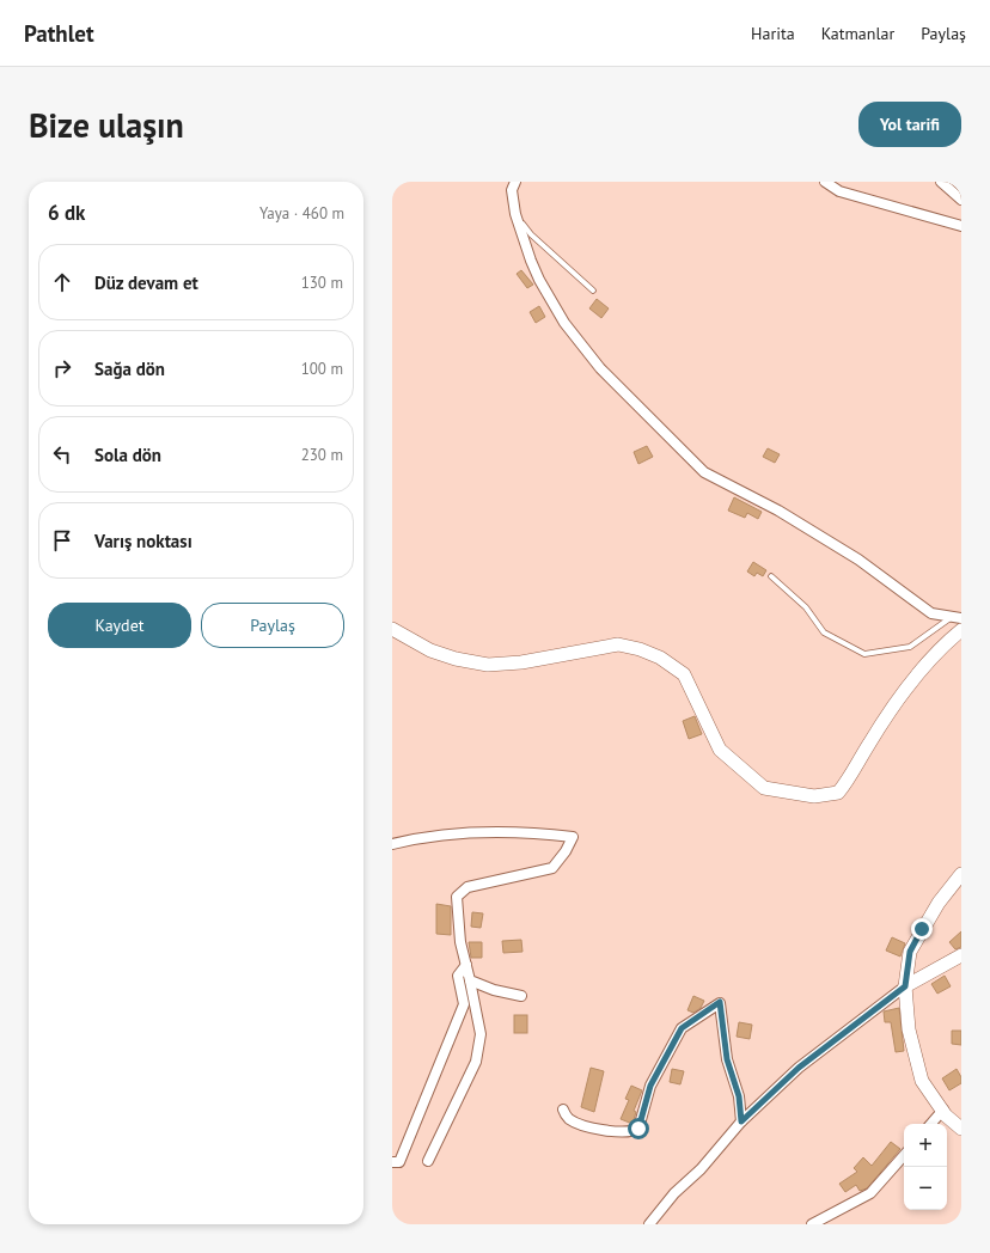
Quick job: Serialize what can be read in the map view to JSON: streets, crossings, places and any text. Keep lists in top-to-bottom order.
{
  "page": {
    "header": "Pathlet",
    "nav": ["Harita", "Katmanlar", "Paylaş"],
    "buttons": [
      "Yol tarifi",
      ["Kaydet", "Paylaş"]
    ],
    "title": "Bize ulaşın",
    "heading": ["6 dk", "Yaya · 460 m"],
    "list": [
      ["Düz devam et", "130 m"],
      ["Sağa dön", "100 m"],
      ["Sola dön", "230 m"],
      "Varış noktası"
    ],
    "map_buttons": ["+", "−"]
  }
}
